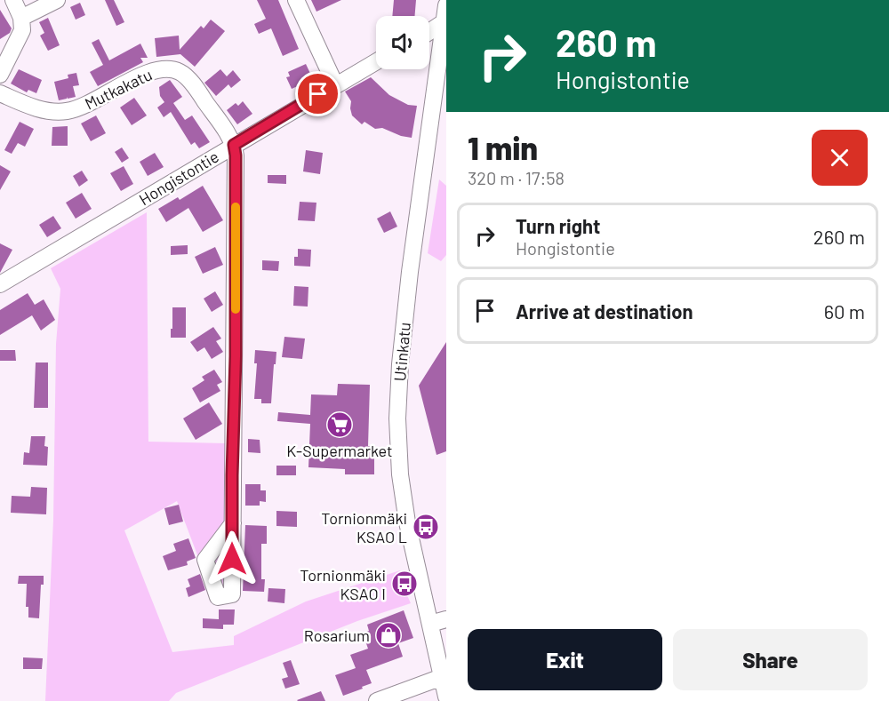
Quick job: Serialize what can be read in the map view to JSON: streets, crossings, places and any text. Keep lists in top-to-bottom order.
{
  "streets": {
    "street": ["Mutkakatu", "Hongistontie", "Utinkatu"]
  },
  "crossings": [
    ["Mutkakatu", "Hongistontie"]
  ],
  "places": {
    "supermarket": ["K-Supermarket"],
    "bus stop": ["Tornionmäki KSAO L", "Tornionmäki KSAO I"],
    "shop": ["Rosarium"]
  },
  "page": {
    "turn": ["260 m", "Hongistontie"],
    "heading": ["1 min", "320 m · 17:58"],
    "list": [
      {
        "name": "Turn right",
        "note": "Hongistontie",
        "value": "260 m"
      },
      {
        "name": "Arrive at destination",
        "value": "60 m"
      }
    ],
    "buttons": ["Exit", "Share"]
  }
}
